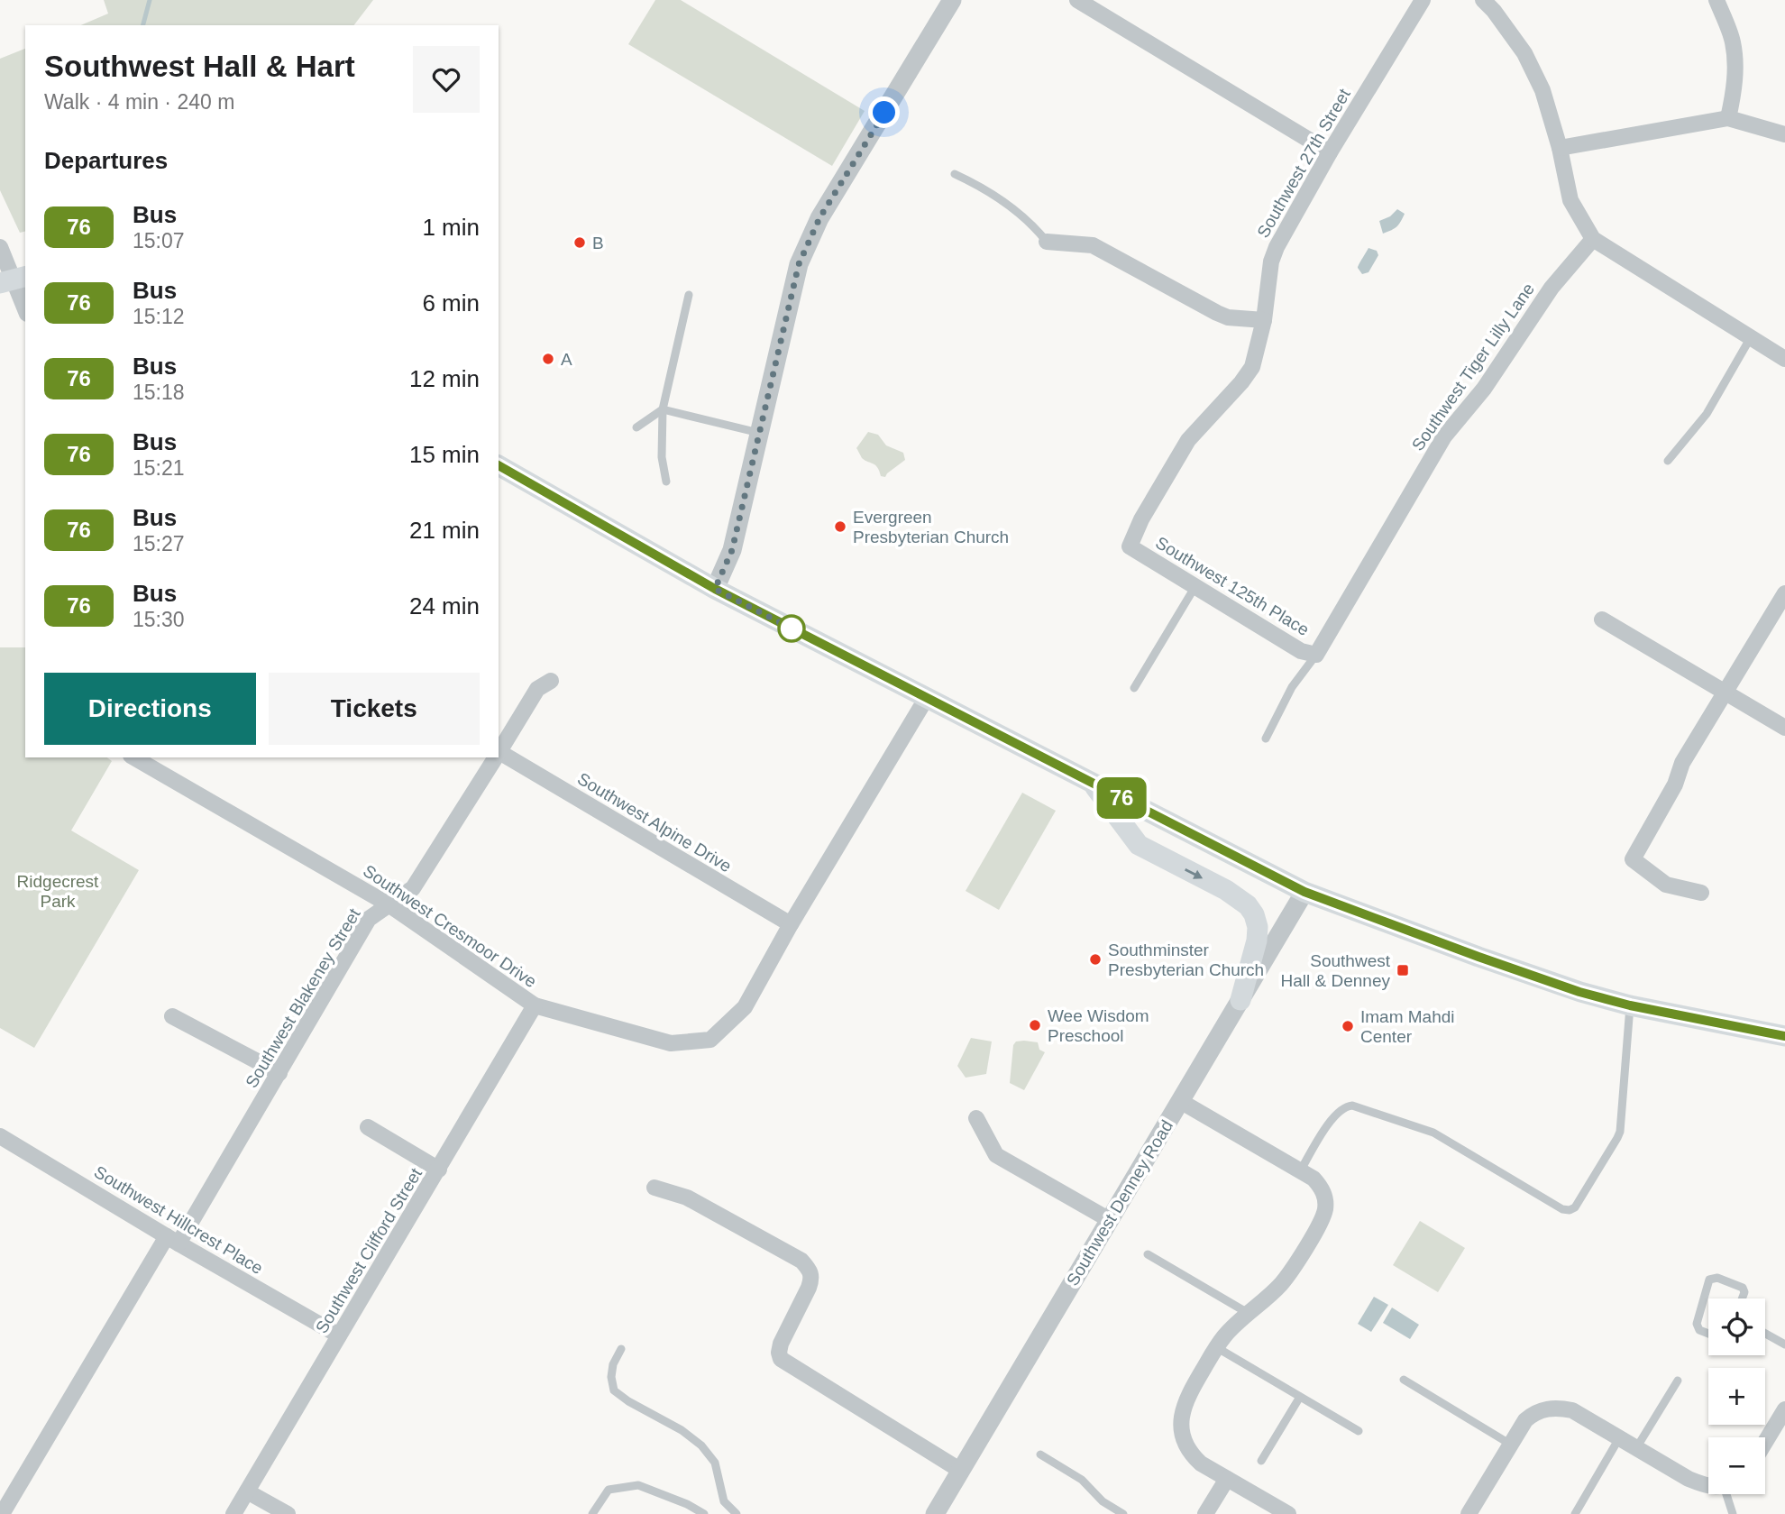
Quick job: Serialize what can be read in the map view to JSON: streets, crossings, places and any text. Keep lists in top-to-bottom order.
{
  "streets": {
    "street": [
      "Southwest 27th Street",
      "Southwest Tiger Lilly Lane",
      "Southwest 125th Place",
      "Southwest Alpine Drive",
      "Southwest Cresmoor Drive",
      "Southwest Blakeney Street",
      "Southwest Denney Road",
      "Southwest Hillcrest Place",
      "Southwest Clifford Street"
    ]
  },
  "crossings": [
    ["Southwest 27th Street", "Southwest 125th Place"],
    ["Southwest Tiger Lilly Lane", "Southwest 125th Place"],
    ["Southwest Alpine Drive", "Southwest Cresmoor Drive"],
    ["Southwest Cresmoor Drive", "Southwest Blakeney Street"],
    ["Southwest Cresmoor Drive", "Southwest Clifford Street"],
    ["Southwest Blakeney Street", "Southwest Hillcrest Place"],
    ["Southwest Hillcrest Place", "Southwest Clifford Street"]
  ],
  "parks": ["Ridgecrest Park"],
  "places": {
    "other": [
      "B",
      "A",
      "Evergreen Presbyterian Church",
      "Southminster Presbyterian Church",
      "Wee Wisdom Preschool",
      "Imam Mahdi Center"
    ],
    "transit": ["Southwest Hall & Denney"]
  },
  "lines": ["bus line 76"],
  "page": {
    "on_map": "76",
    "heading": [
      ["Southwest Hall & Hart", "Walk · 4 min · 240 m"],
      "Departures"
    ],
    "list": [
      {
        "mark": "76",
        "name": "Bus",
        "note": "15:07",
        "value": "1 min"
      },
      {
        "mark": "76",
        "name": "Bus",
        "note": "15:12",
        "value": "6 min"
      },
      {
        "mark": "76",
        "name": "Bus",
        "note": "15:18",
        "value": "12 min"
      },
      {
        "mark": "76",
        "name": "Bus",
        "note": "15:21",
        "value": "15 min"
      },
      {
        "mark": "76",
        "name": "Bus",
        "note": "15:27",
        "value": "21 min"
      },
      {
        "mark": "76",
        "name": "Bus",
        "note": "15:30",
        "value": "24 min"
      }
    ],
    "buttons": ["Directions", "Tickets"],
    "map_buttons": ["+", "−"]
  }
}
